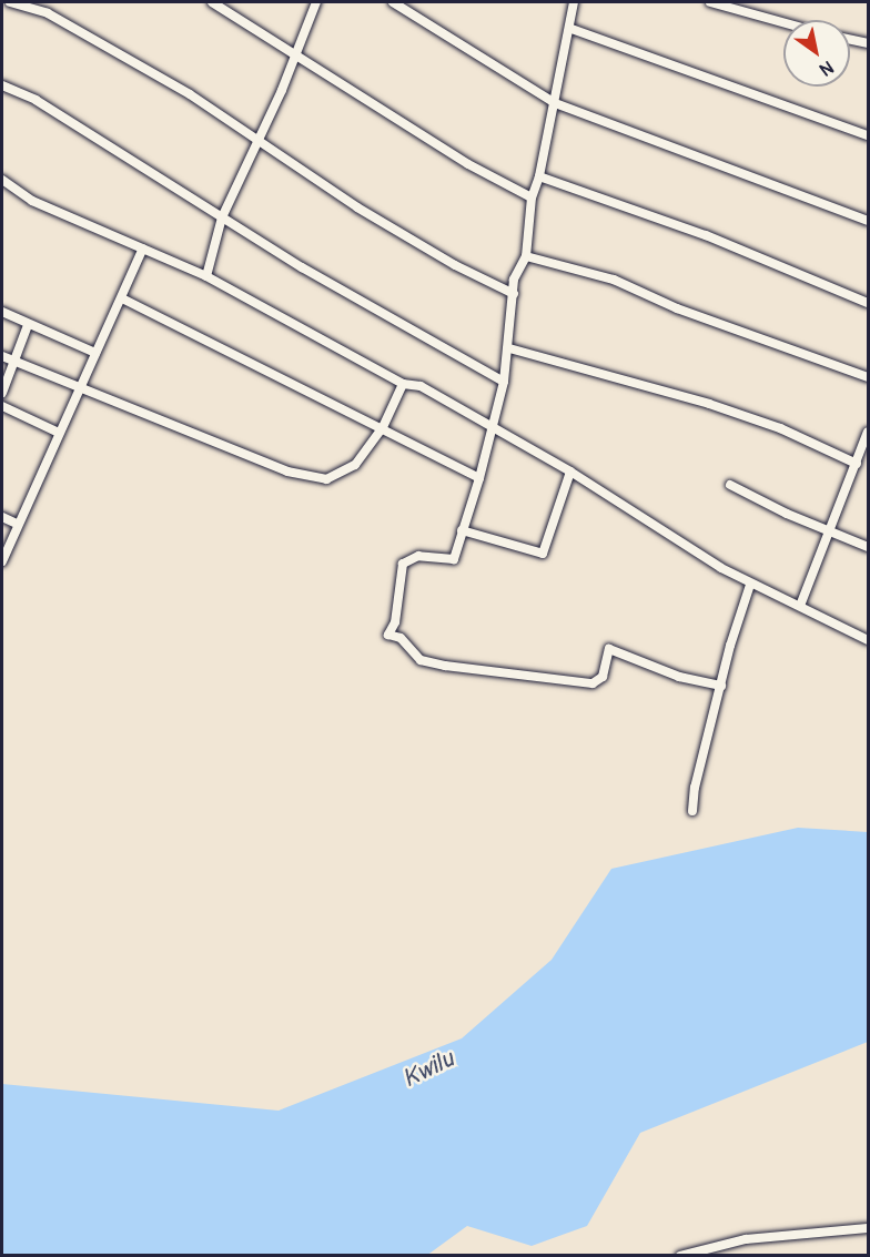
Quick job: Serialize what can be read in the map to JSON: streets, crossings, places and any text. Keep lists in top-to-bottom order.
{
  "water": ["Kwilu"],
  "north": "bottom right"
}
